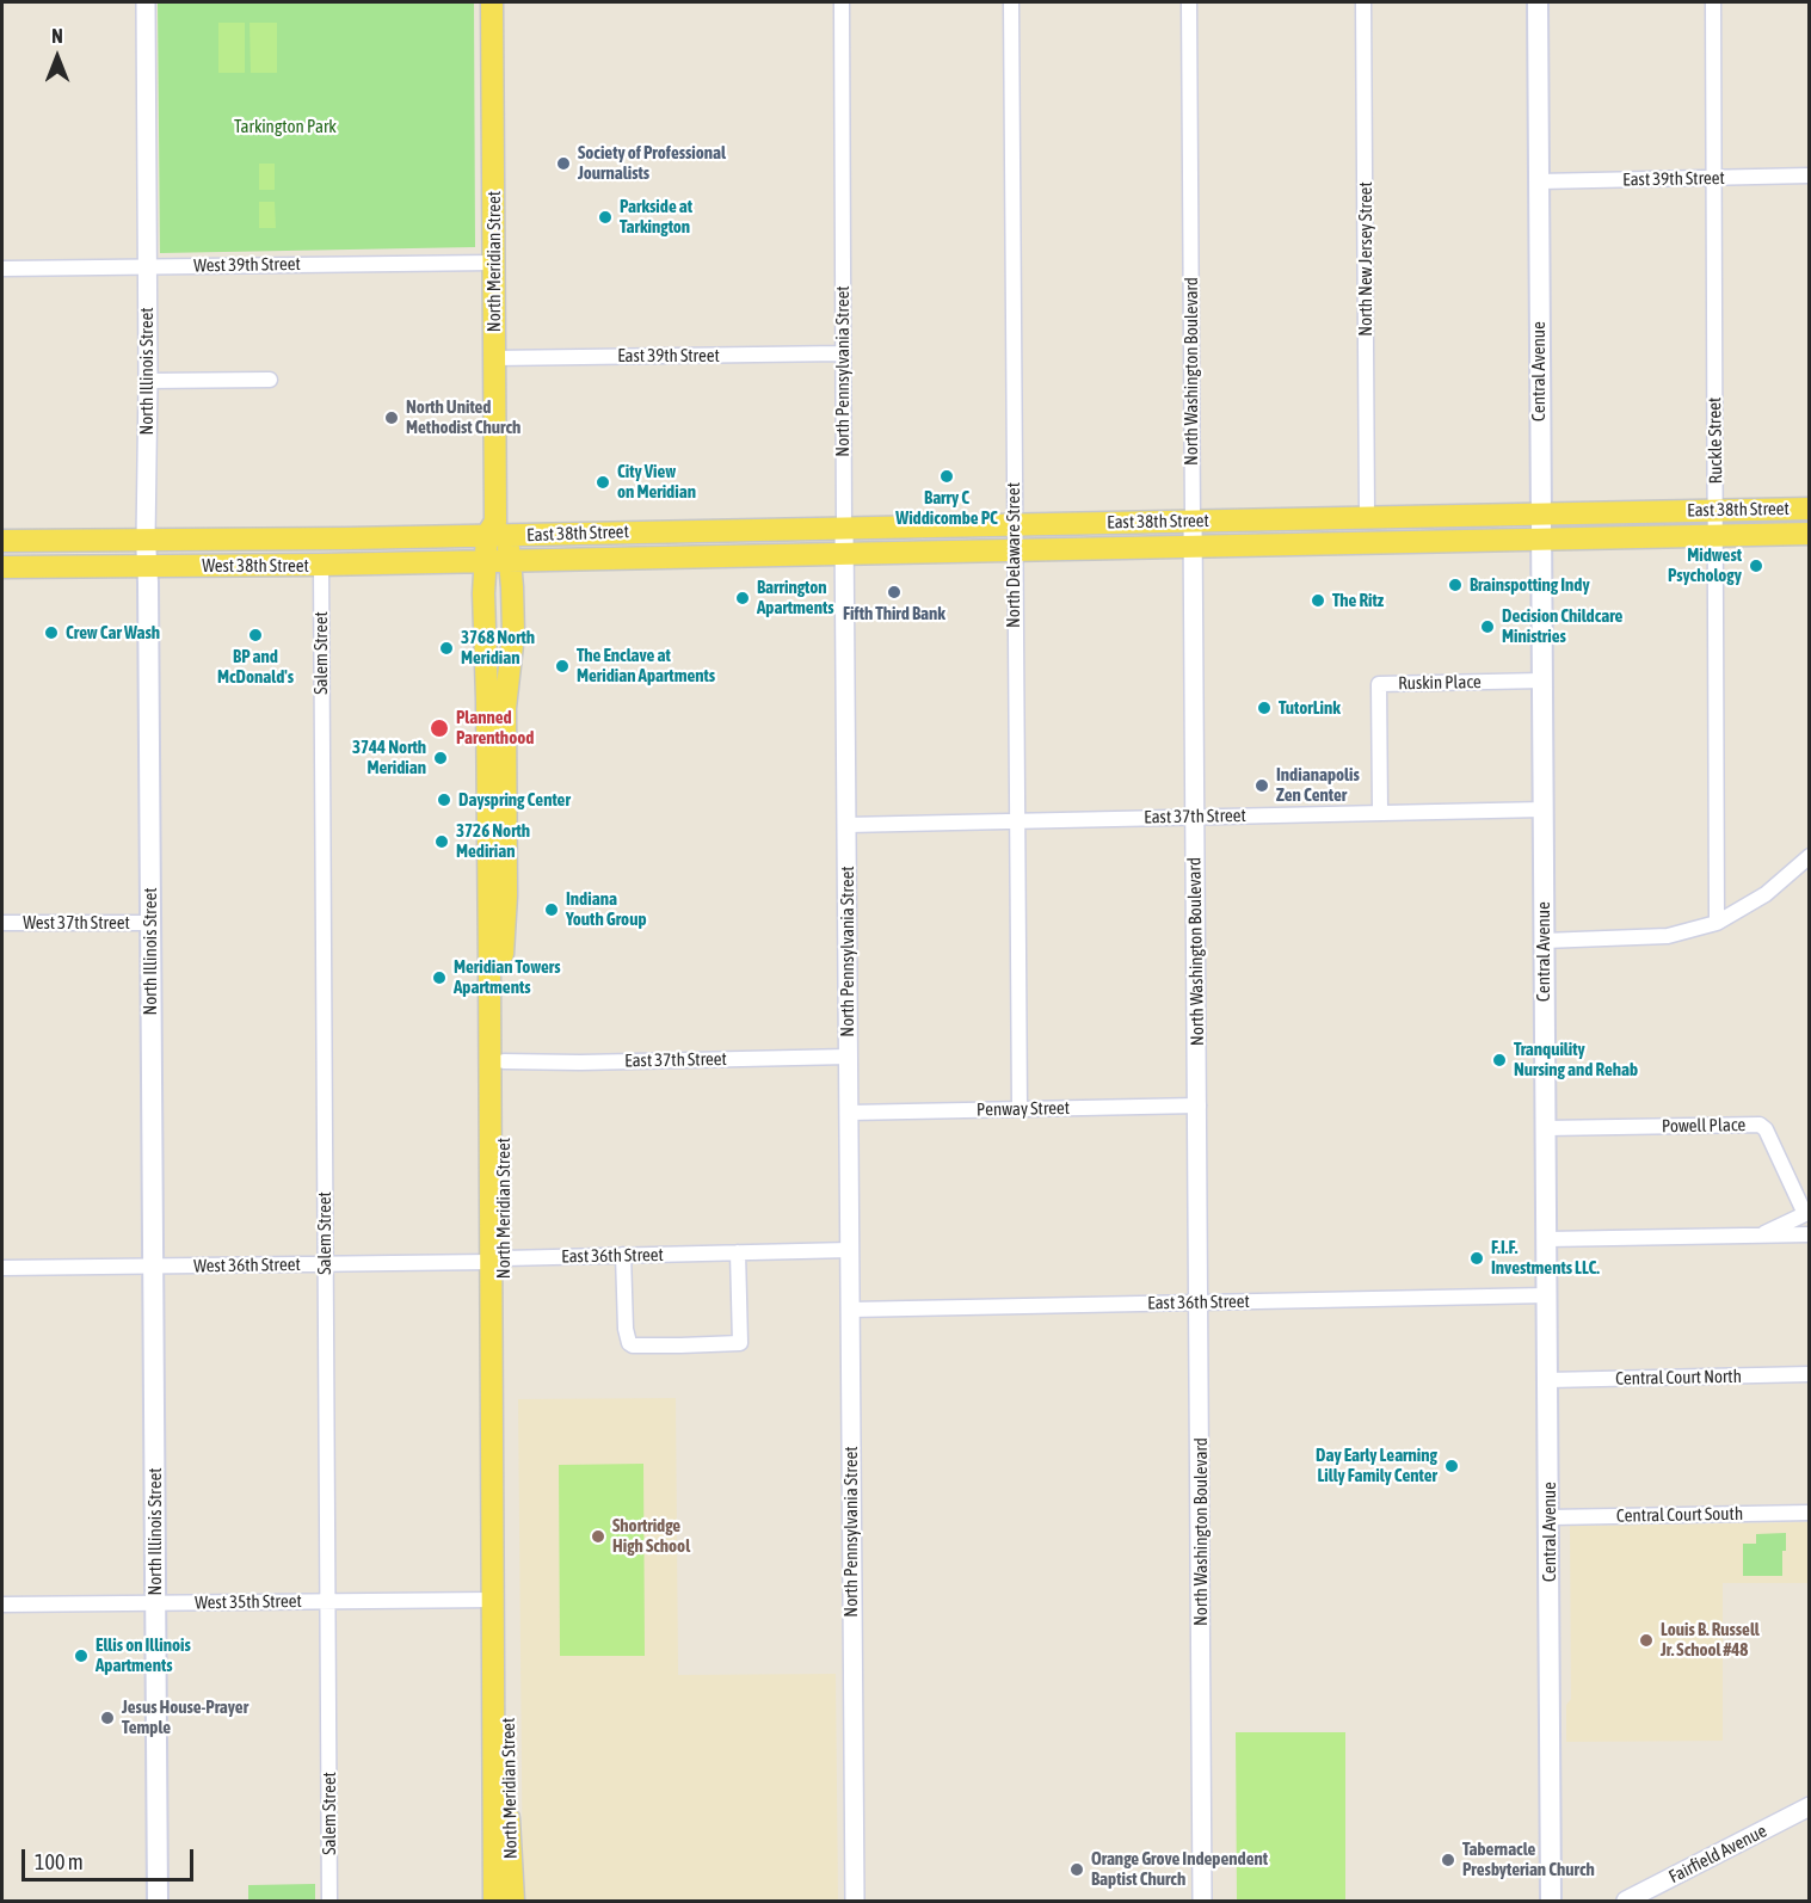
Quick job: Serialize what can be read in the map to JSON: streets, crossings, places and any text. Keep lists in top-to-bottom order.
{
  "streets": {
    "main road": [
      "North Meridian Street",
      "North Illinois Street",
      "Central Avenue",
      "East 38th Street",
      "West 38th Street"
    ],
    "street": [
      "East 39th Street",
      "North New Jersey Street",
      "West 39th Street",
      "North Pennsylvania Street",
      "North Washington Boulevard",
      "Ruckle Street",
      "North Delaware Street",
      "Salem Street",
      "Ruskin Place",
      "East 37th Street",
      "West 37th Street",
      "Penway Street",
      "Powell Place",
      "East 36th Street",
      "West 36th Street",
      "Central Court North",
      "Central Court South",
      "West 35th Street",
      "Fairfield Avenue"
    ]
  },
  "crossings": [
    ["East 39th Street", "North Meridian Street"],
    ["East 39th Street", "North Pennsylvania Street"],
    ["East 39th Street", "Central Avenue"],
    ["East 39th Street", "Ruckle Street"],
    ["North New Jersey Street", "East 38th Street"],
    ["North Meridian Street", "West 39th Street"],
    ["North Meridian Street", "East 38th Street"],
    ["North Meridian Street", "West 38th Street"],
    ["North Meridian Street", "East 37th Street"],
    ["North Meridian Street", "East 36th Street"],
    ["North Meridian Street", "West 36th Street"],
    ["North Meridian Street", "West 35th Street"],
    ["West 39th Street", "North Illinois Street"],
    ["North Illinois Street", "West 38th Street"],
    ["North Illinois Street", "West 37th Street"],
    ["North Illinois Street", "West 36th Street"],
    ["North Illinois Street", "West 35th Street"],
    ["North Pennsylvania Street", "East 38th Street"],
    ["North Pennsylvania Street", "East 37th Street"],
    ["North Pennsylvania Street", "Penway Street"],
    ["North Pennsylvania Street", "East 36th Street"],
    ["North Washington Boulevard", "East 38th Street"],
    ["North Washington Boulevard", "East 37th Street"],
    ["North Washington Boulevard", "Penway Street"],
    ["North Washington Boulevard", "East 36th Street"],
    ["Central Avenue", "East 38th Street"],
    ["Central Avenue", "Ruskin Place"],
    ["Central Avenue", "East 37th Street"],
    ["Central Avenue", "Powell Place"],
    ["Central Avenue", "East 36th Street"],
    ["Central Avenue", "Central Court North"],
    ["Central Avenue", "Central Court South"],
    ["Ruckle Street", "East 38th Street"],
    ["East 38th Street", "North Delaware Street"],
    ["East 38th Street", "West 38th Street"],
    ["North Delaware Street", "East 37th Street"],
    ["North Delaware Street", "Penway Street"],
    ["West 38th Street", "Salem Street"],
    ["Salem Street", "West 36th Street"],
    ["Salem Street", "West 35th Street"],
    ["Ruskin Place", "East 37th Street"],
    ["East 36th Street", "West 36th Street"]
  ],
  "parks": ["Tarkington Park"],
  "places": [
    "Society of Professional Journalists",
    "Parkside at Tarkington",
    "North United Methodist Church",
    "Barry C Widdicombe PC",
    "City View on Meridian",
    "Midwest Psychology",
    "Brainspotting Indy",
    "Fifth Third Bank",
    "Barrington Apartments",
    "The Ritz",
    "Decision Childcare Ministries",
    "Crew Car Wash",
    "BP and McDonald's",
    "3768 North Meridian",
    "The Enclave at Meridian Apartments",
    "TutorLink",
    "Planned Parenthood",
    "3744 North Meridian",
    "Indianapolis Zen Center",
    "Dayspring Center",
    "3726 North Medirian",
    "Indiana Youth Group",
    "Meridian Towers Apartments",
    "Tranquility Nursing and Rehab",
    "F.I.F. Investments LLC.",
    "Day Early Learning Lilly Family Center",
    "Shortridge High School",
    "Louis B. Russell Jr. School #48",
    "Ellis on Illinois Apartments",
    "Jesus House-Prayer Temple",
    "Tabernacle Presbyterian Church",
    "Orange Grove Independent Baptist Church"
  ],
  "scale_bar": "100 m",
  "north": "top"
}
